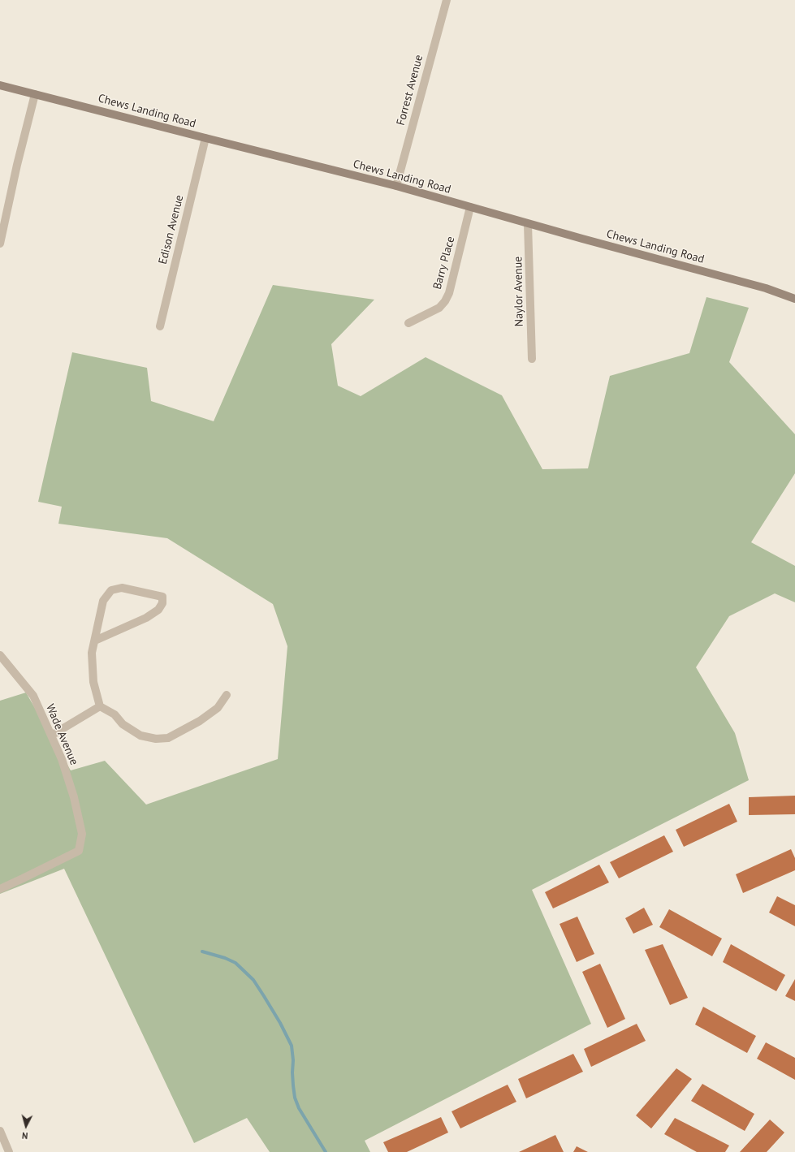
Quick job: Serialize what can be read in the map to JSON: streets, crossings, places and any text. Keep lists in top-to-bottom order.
{
  "streets": {
    "street": [
      "Forrest Avenue",
      "Chews Landing Road",
      "Edison Avenue",
      "Barry Place",
      "Naylor Avenue",
      "Wade Avenue"
    ]
  },
  "crossings": [
    ["Forrest Avenue", "Chews Landing Road"],
    ["Chews Landing Road", "Edison Avenue"],
    ["Chews Landing Road", "Barry Place"],
    ["Chews Landing Road", "Naylor Avenue"]
  ],
  "north": "bottom"
}
